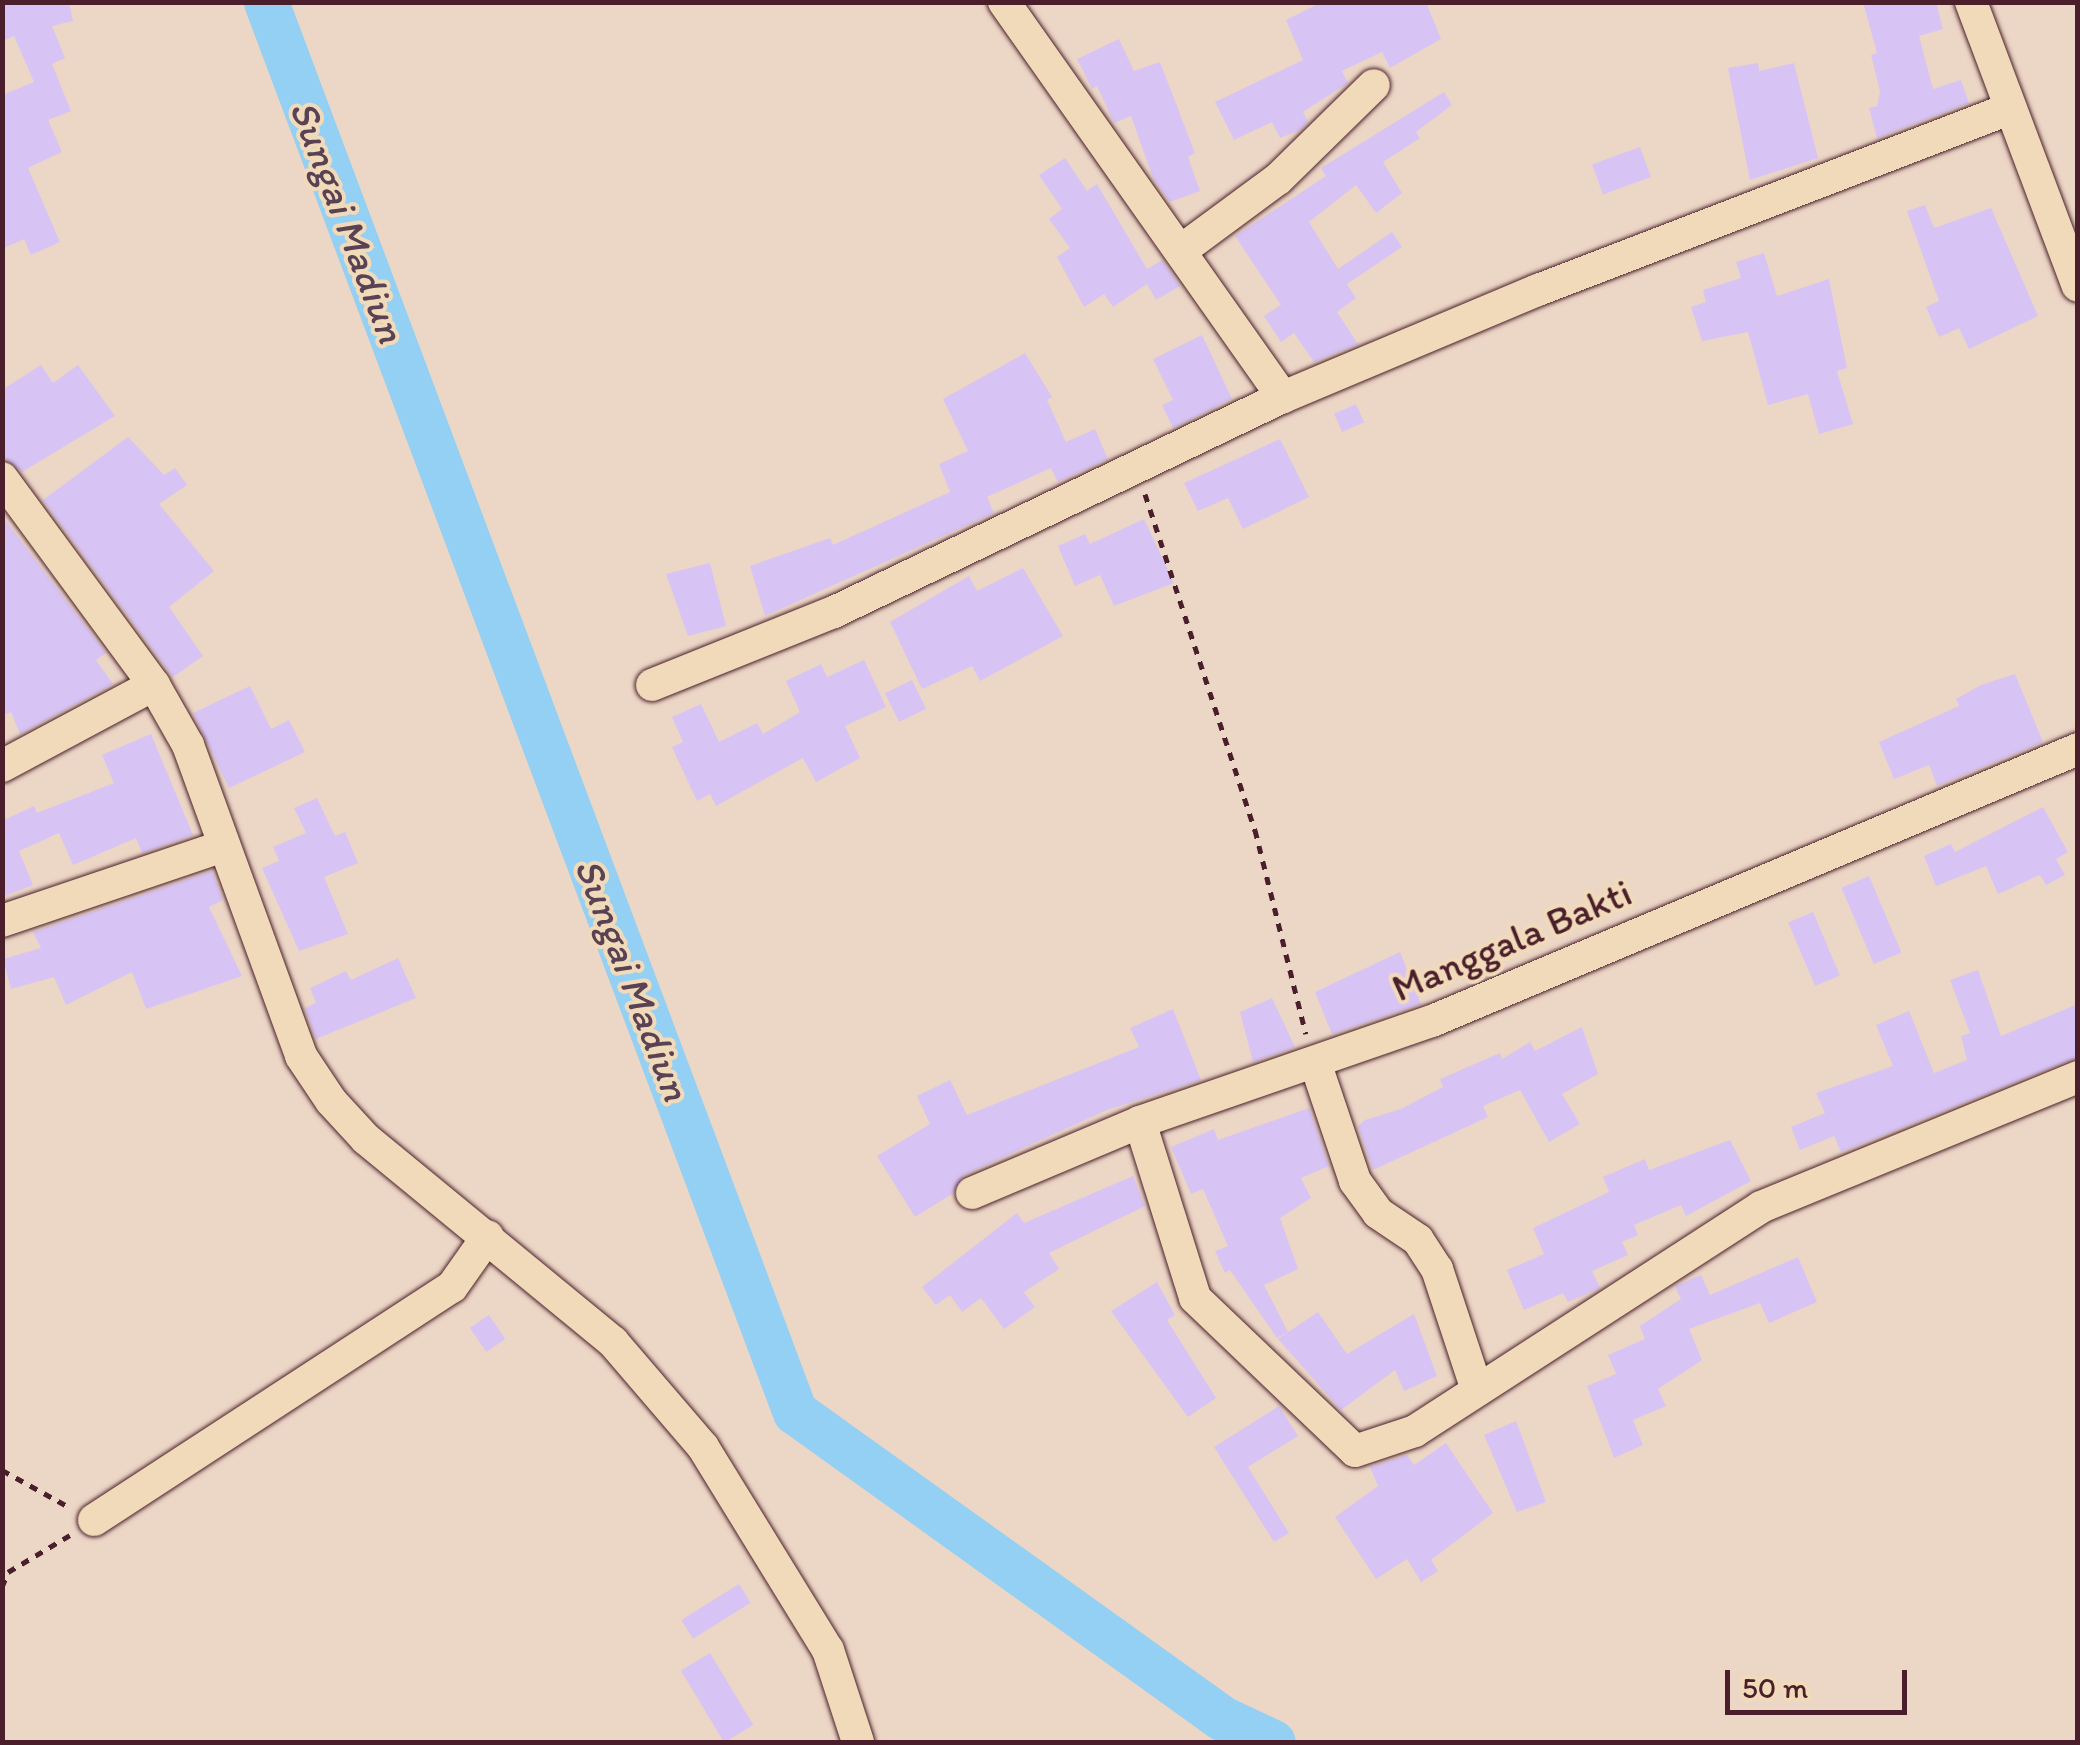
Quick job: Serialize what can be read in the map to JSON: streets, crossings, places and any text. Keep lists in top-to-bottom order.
{
  "streets": {
    "street": ["Manggala Bakti"]
  },
  "water": ["Sungai Madiun"],
  "scale_bar": "50 m"
}
